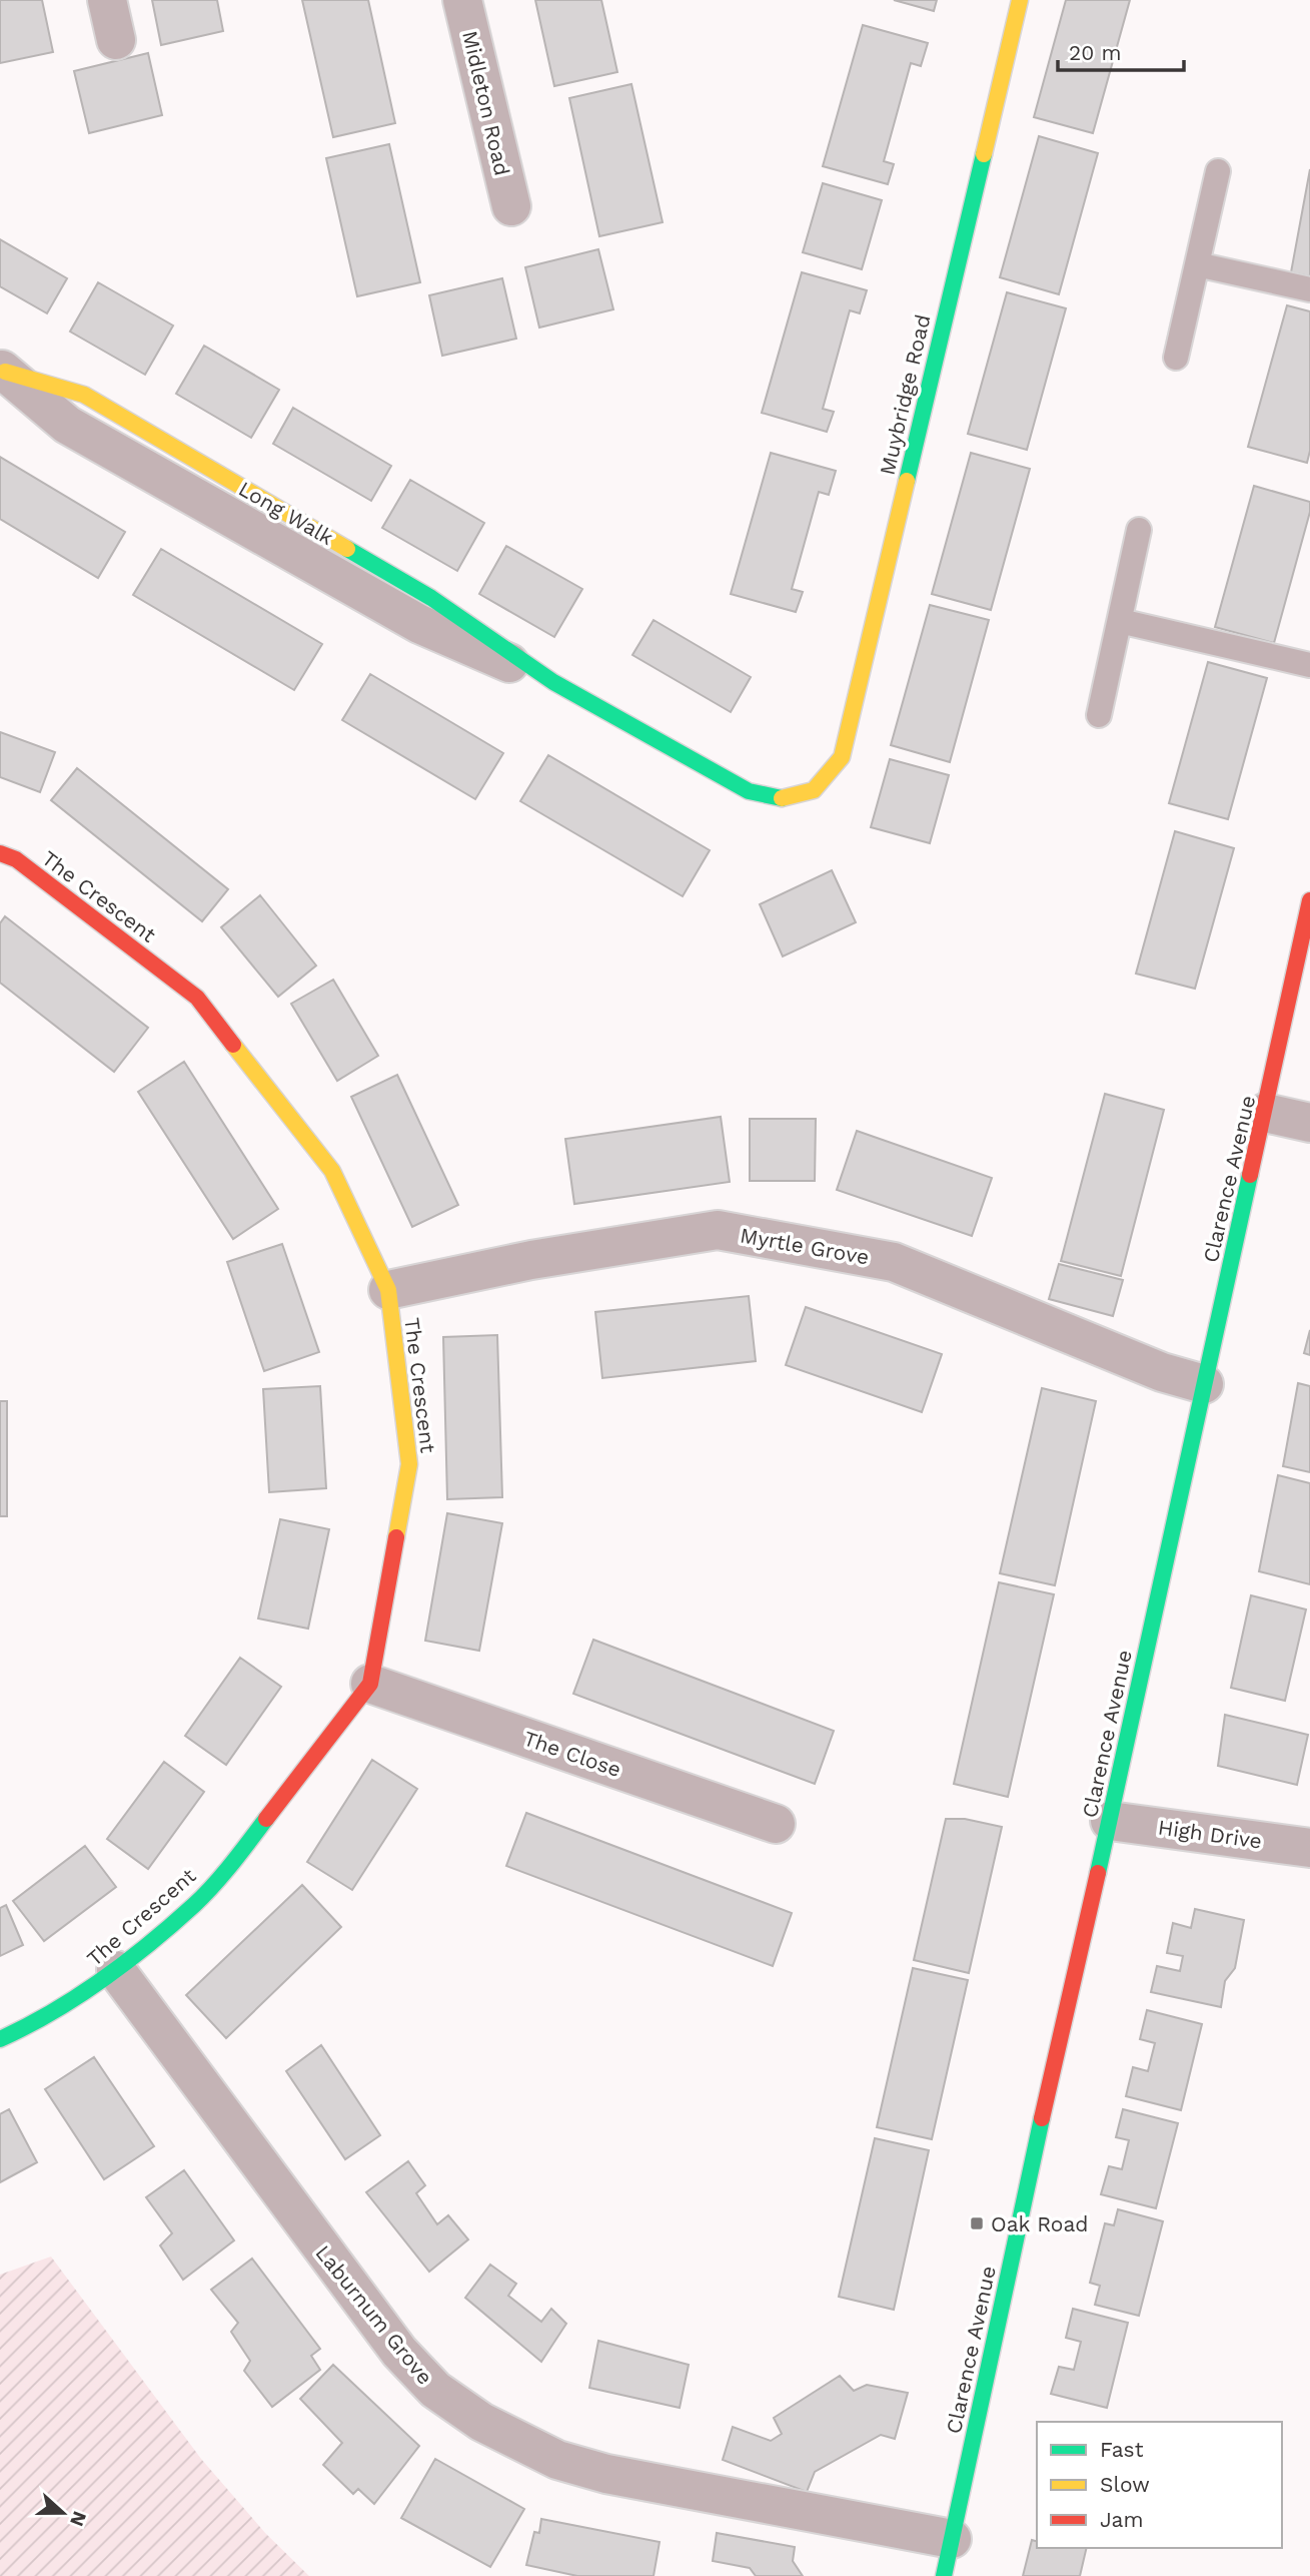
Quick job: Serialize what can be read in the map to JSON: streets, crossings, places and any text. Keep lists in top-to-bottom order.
{
  "streets": {
    "street": [
      "Midleton Road",
      "Muybridge Road",
      "Long Walk",
      "The Crescent",
      "Clarence Avenue",
      "Myrtle Grove",
      "The Close",
      "High Drive",
      "Laburnum Grove"
    ]
  },
  "crossings": [
    ["Muybridge Road", "Long Walk"],
    ["The Crescent", "Myrtle Grove"],
    ["The Crescent", "The Close"],
    ["The Crescent", "Laburnum Grove"],
    ["Clarence Avenue", "Myrtle Grove"],
    ["Clarence Avenue", "High Drive"],
    ["Clarence Avenue", "Laburnum Grove"]
  ],
  "places": {
    "transit": ["Oak Road"]
  },
  "legend": ["Fast", "Slow", "Jam"],
  "scale_bar": "20 m",
  "north": "right"
}
